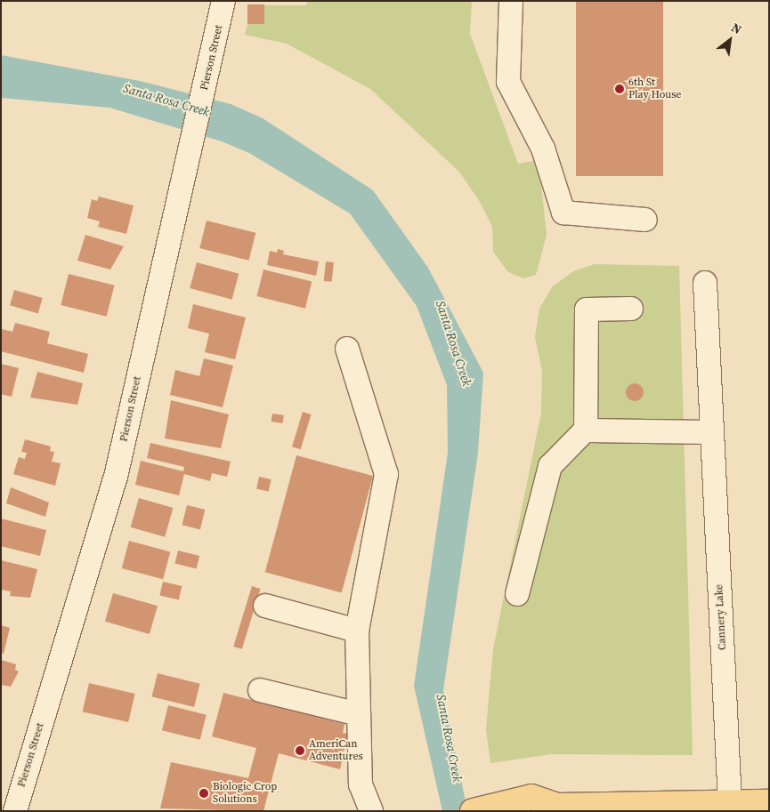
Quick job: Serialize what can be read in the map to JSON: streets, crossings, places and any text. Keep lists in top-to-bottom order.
{
  "streets": {
    "street": ["Pierson Street", "Cannery Lake"]
  },
  "water": ["Santa Rosa Creek"],
  "places": ["6th St Play House", "AmeriCan Adventures", "Biologic Crop Solutions"],
  "north": "top right"
}
